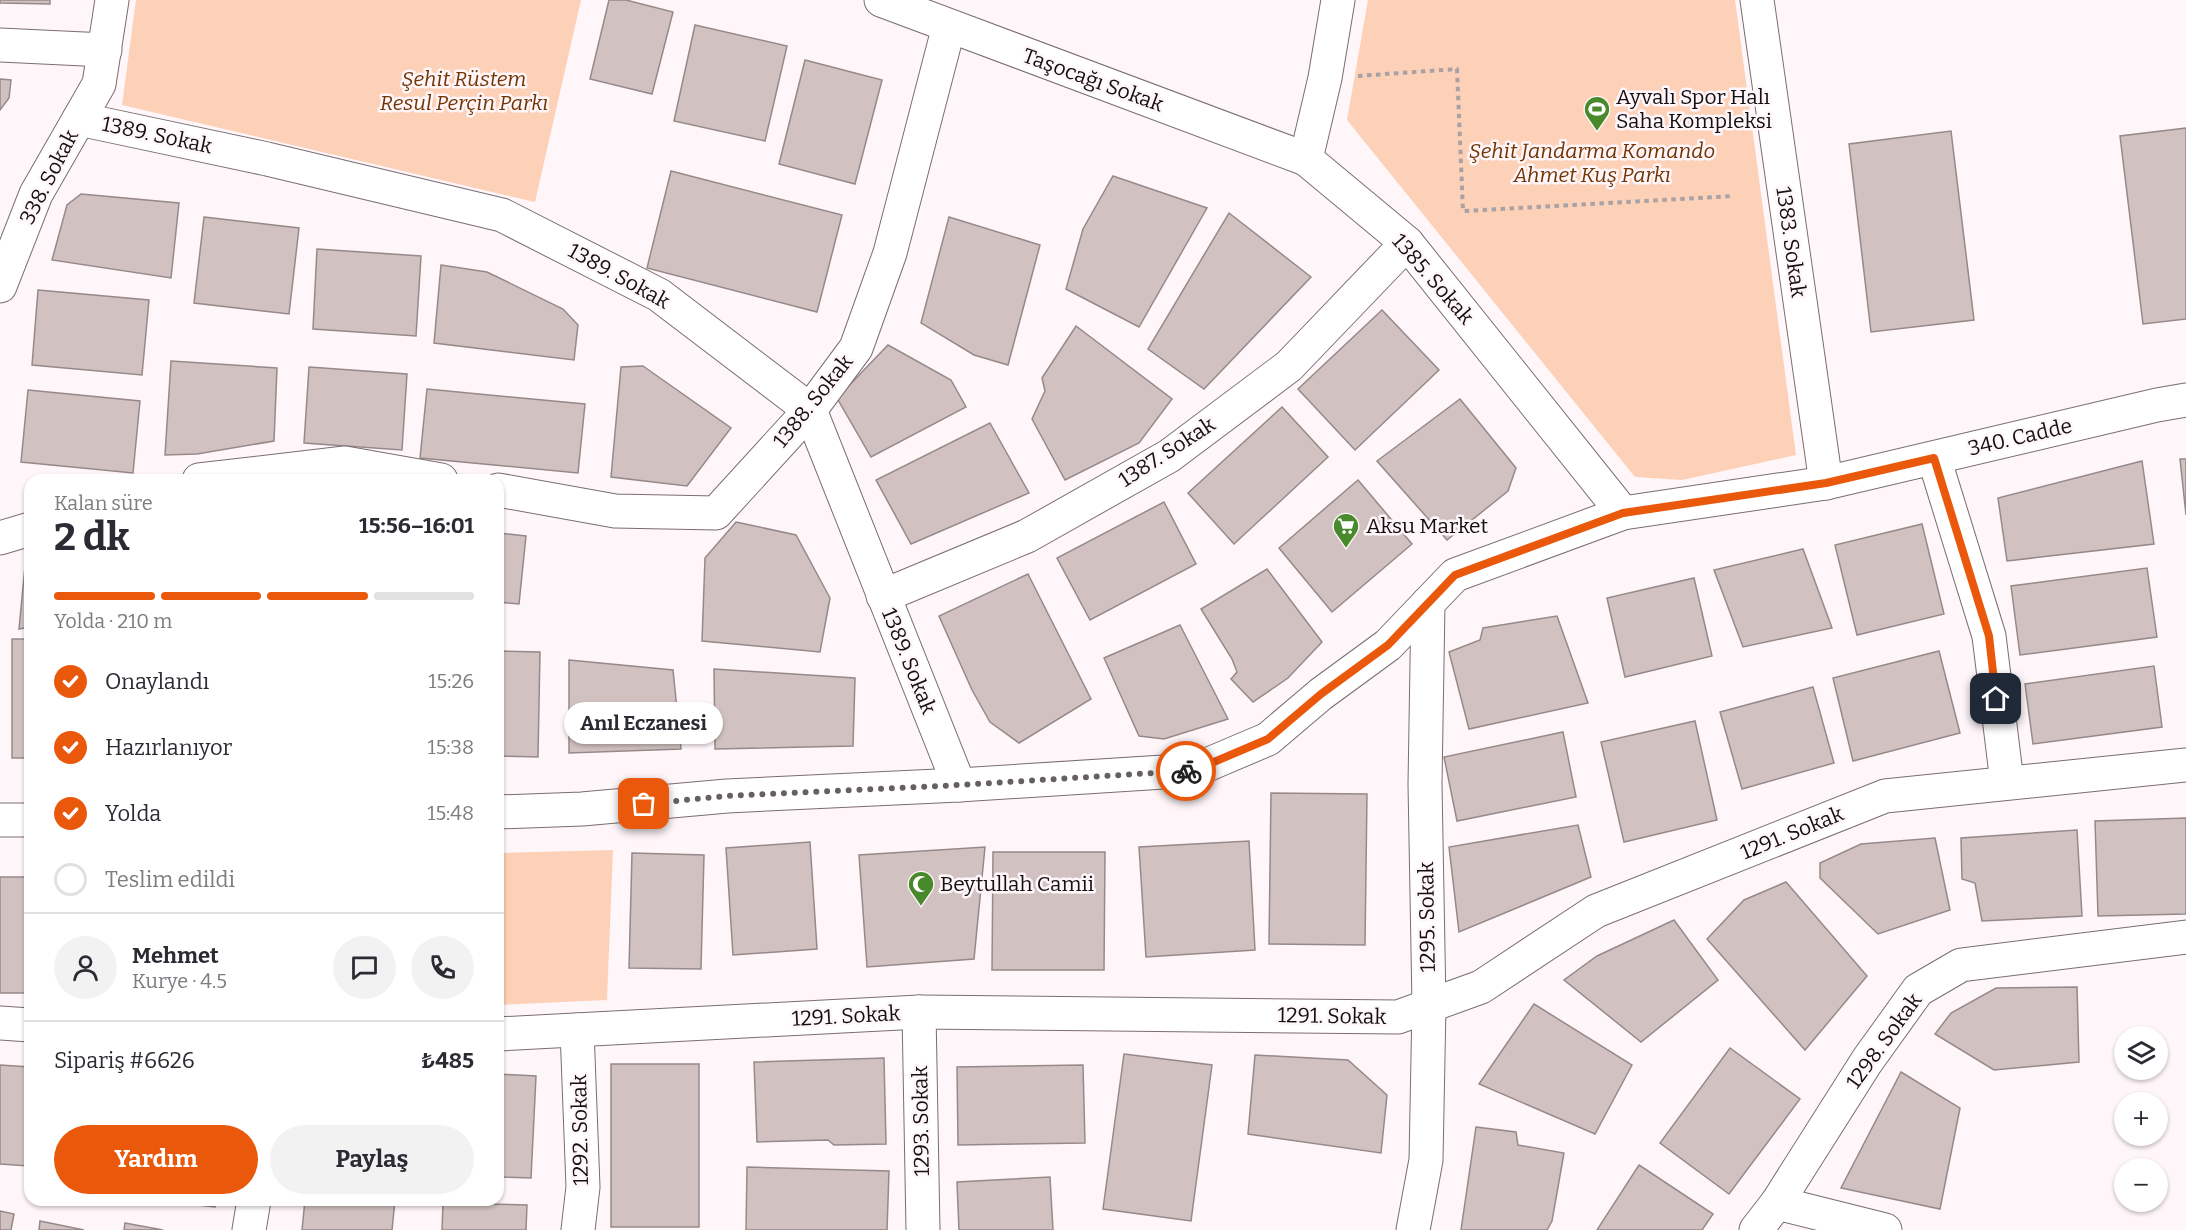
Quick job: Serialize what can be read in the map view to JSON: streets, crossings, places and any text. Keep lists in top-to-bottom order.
{
  "streets": {
    "street": [
      "Taşocağı Sokak",
      "1389. Sokak",
      "338. Sokak",
      "1383. Sokak",
      "1385. Sokak",
      "1388. Sokak",
      "340. Cadde",
      "1387. Sokak",
      "1291. Sokak",
      "1295. Sokak",
      "1298. Sokak",
      "1293. Sokak",
      "1292. Sokak"
    ]
  },
  "crossings": [
    ["Taşocağı Sokak", "1385. Sokak"],
    ["Taşocağı Sokak", "1388. Sokak"],
    ["1389. Sokak", "338. Sokak"],
    ["1389. Sokak", "1388. Sokak"],
    ["1389. Sokak", "340. Cadde"],
    ["1389. Sokak", "1387. Sokak"],
    ["1383. Sokak", "340. Cadde"],
    ["1385. Sokak", "340. Cadde"],
    ["1385. Sokak", "1387. Sokak"],
    ["340. Cadde", "1295. Sokak"],
    ["1291. Sokak", "1295. Sokak"],
    ["1291. Sokak", "1293. Sokak"],
    ["1291. Sokak", "1292. Sokak"]
  ],
  "parks": ["Şehit Rüstem Resul Perçin Parkı", "Şehit Jandarma Komando Ahmet Kuş Parkı"],
  "places": {
    "sports": ["Ayvalı Spor Halı Saha Kompleksi"],
    "supermarket": ["Aksu Market"],
    "other": ["Anıl Eczanesi"],
    "mosque": ["Beytullah Camii"]
  },
  "page": {
    "heading": ["2 dk", "Kalan süre", "15:56–16:01"],
    "panel": [
      "Mehmet",
      "Kurye · 4.5",
      "Sipariş #6626",
      "₺485"
    ],
    "bar": "Yolda · 210 m",
    "list": [
      ["Onaylandı", "15:26"],
      ["Hazırlanıyor", "15:38"],
      ["Yolda", "15:48"],
      "Teslim edildi"
    ],
    "bubble": "Anıl Eczanesi",
    "map_buttons": ["+", "−"],
    "buttons": ["Yardım", "Paylaş"]
  }
}
